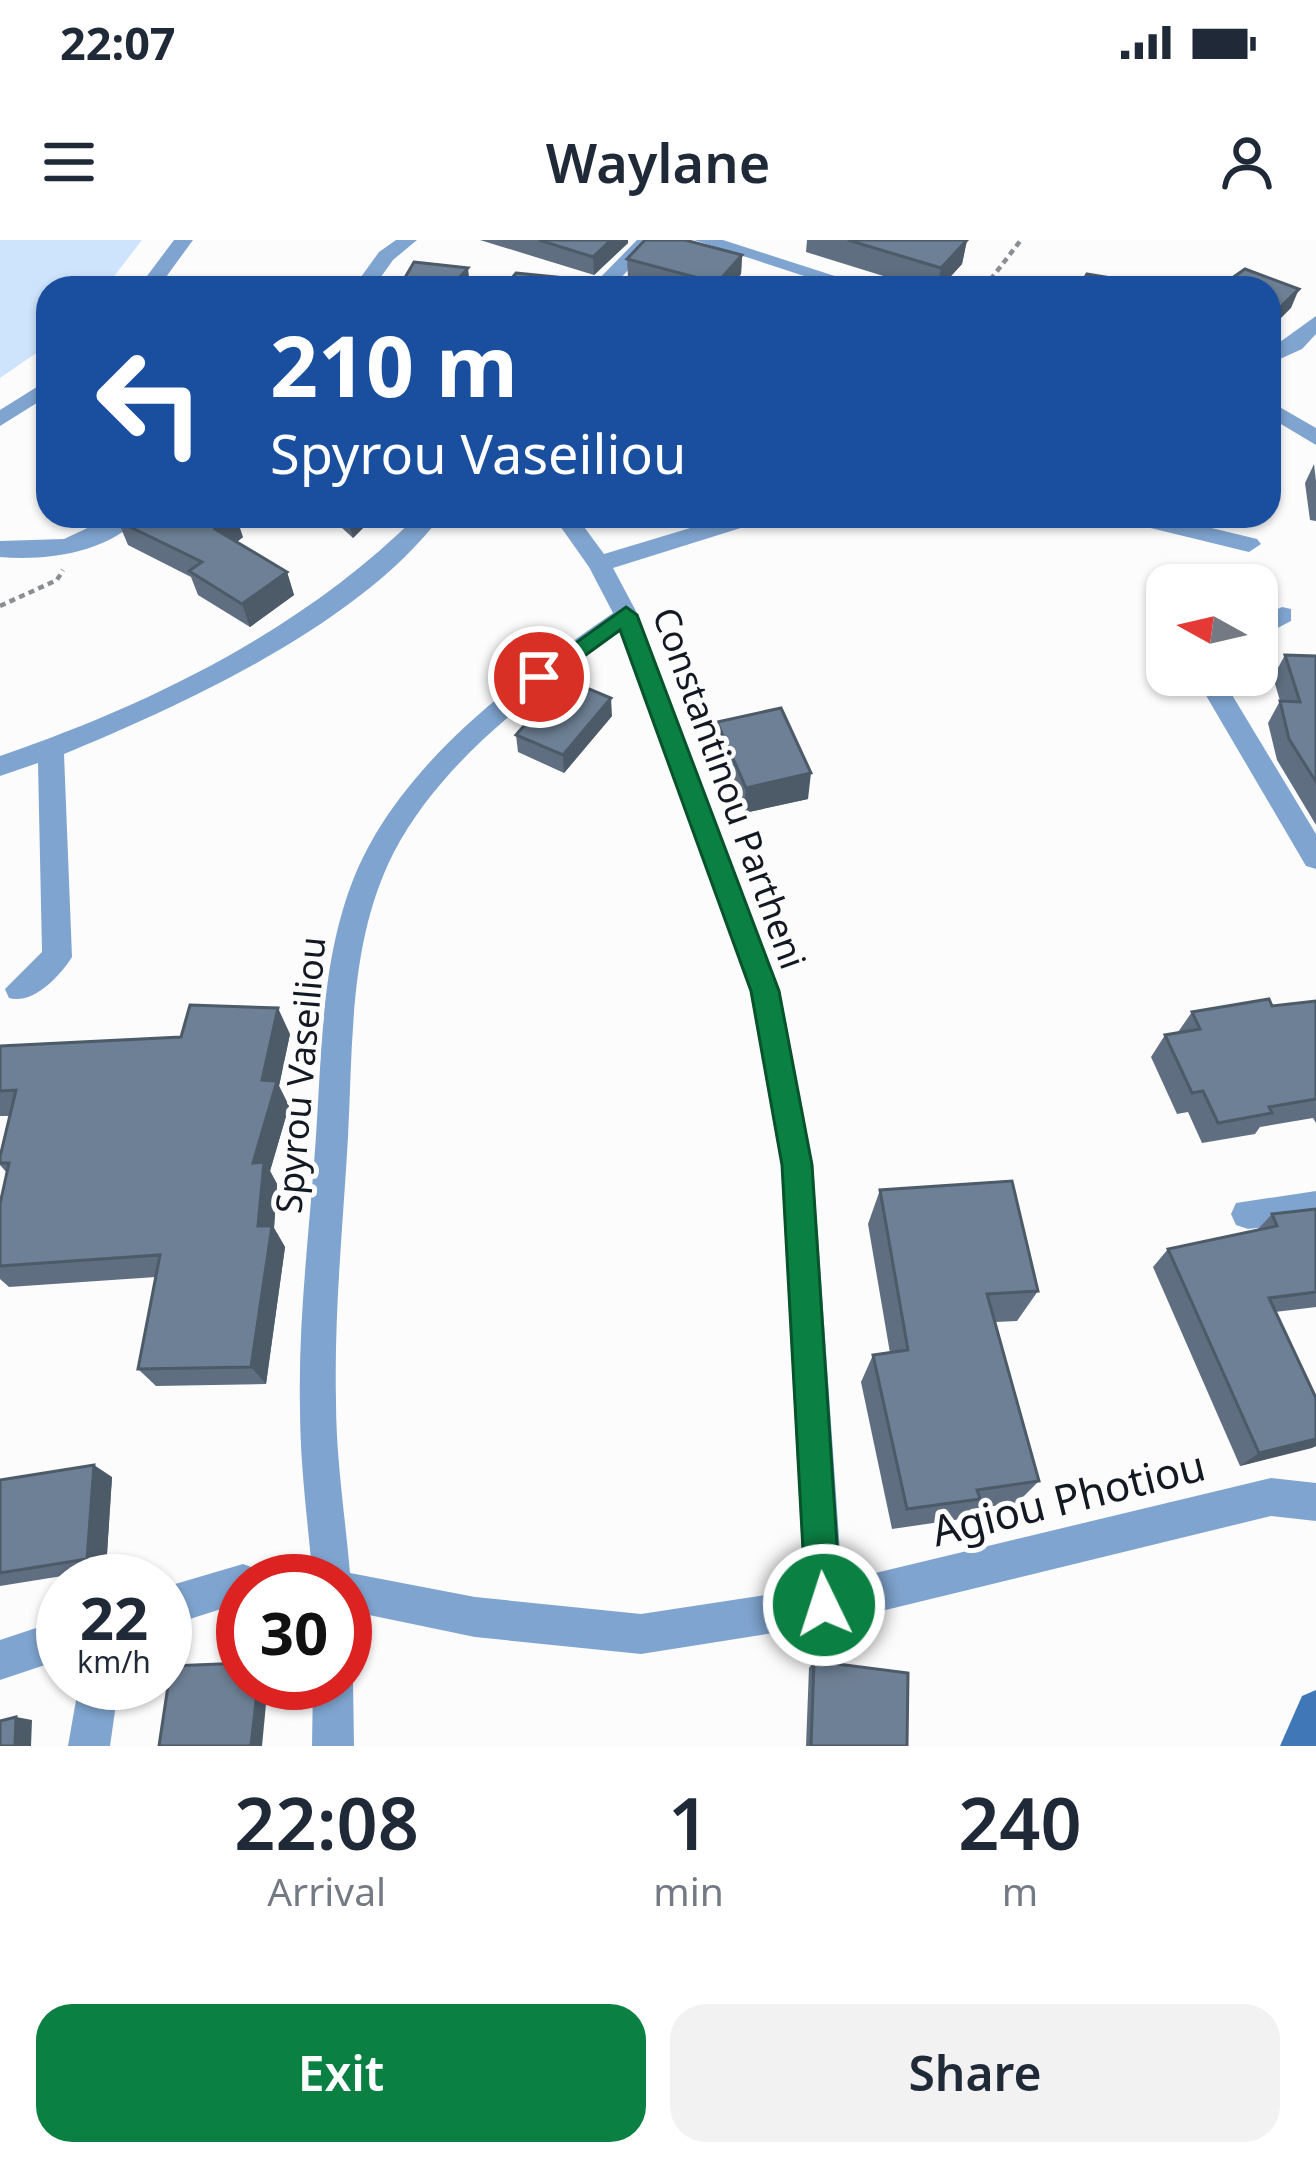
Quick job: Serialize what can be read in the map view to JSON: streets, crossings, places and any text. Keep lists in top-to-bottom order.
{
  "streets": {
    "street": ["Constantinou Partheni", "Spyrou Vaseiliou", "Agiou Photiou"]
  },
  "crossings": [
    ["Constantinou Partheni", "Spyrou Vaseiliou"],
    ["Constantinou Partheni", "Agiou Photiou"]
  ],
  "north": "left",
  "page": {
    "status": "22:07",
    "header": "Waylane",
    "turn": ["210 m", "Spyrou Vaseiliou"],
    "speed": "22 km/h",
    "limit": "30",
    "eta": [
      "22:08",
      "Arrival",
      "1",
      "min",
      "240",
      "m"
    ],
    "buttons": ["Exit", "Share"]
  }
}
